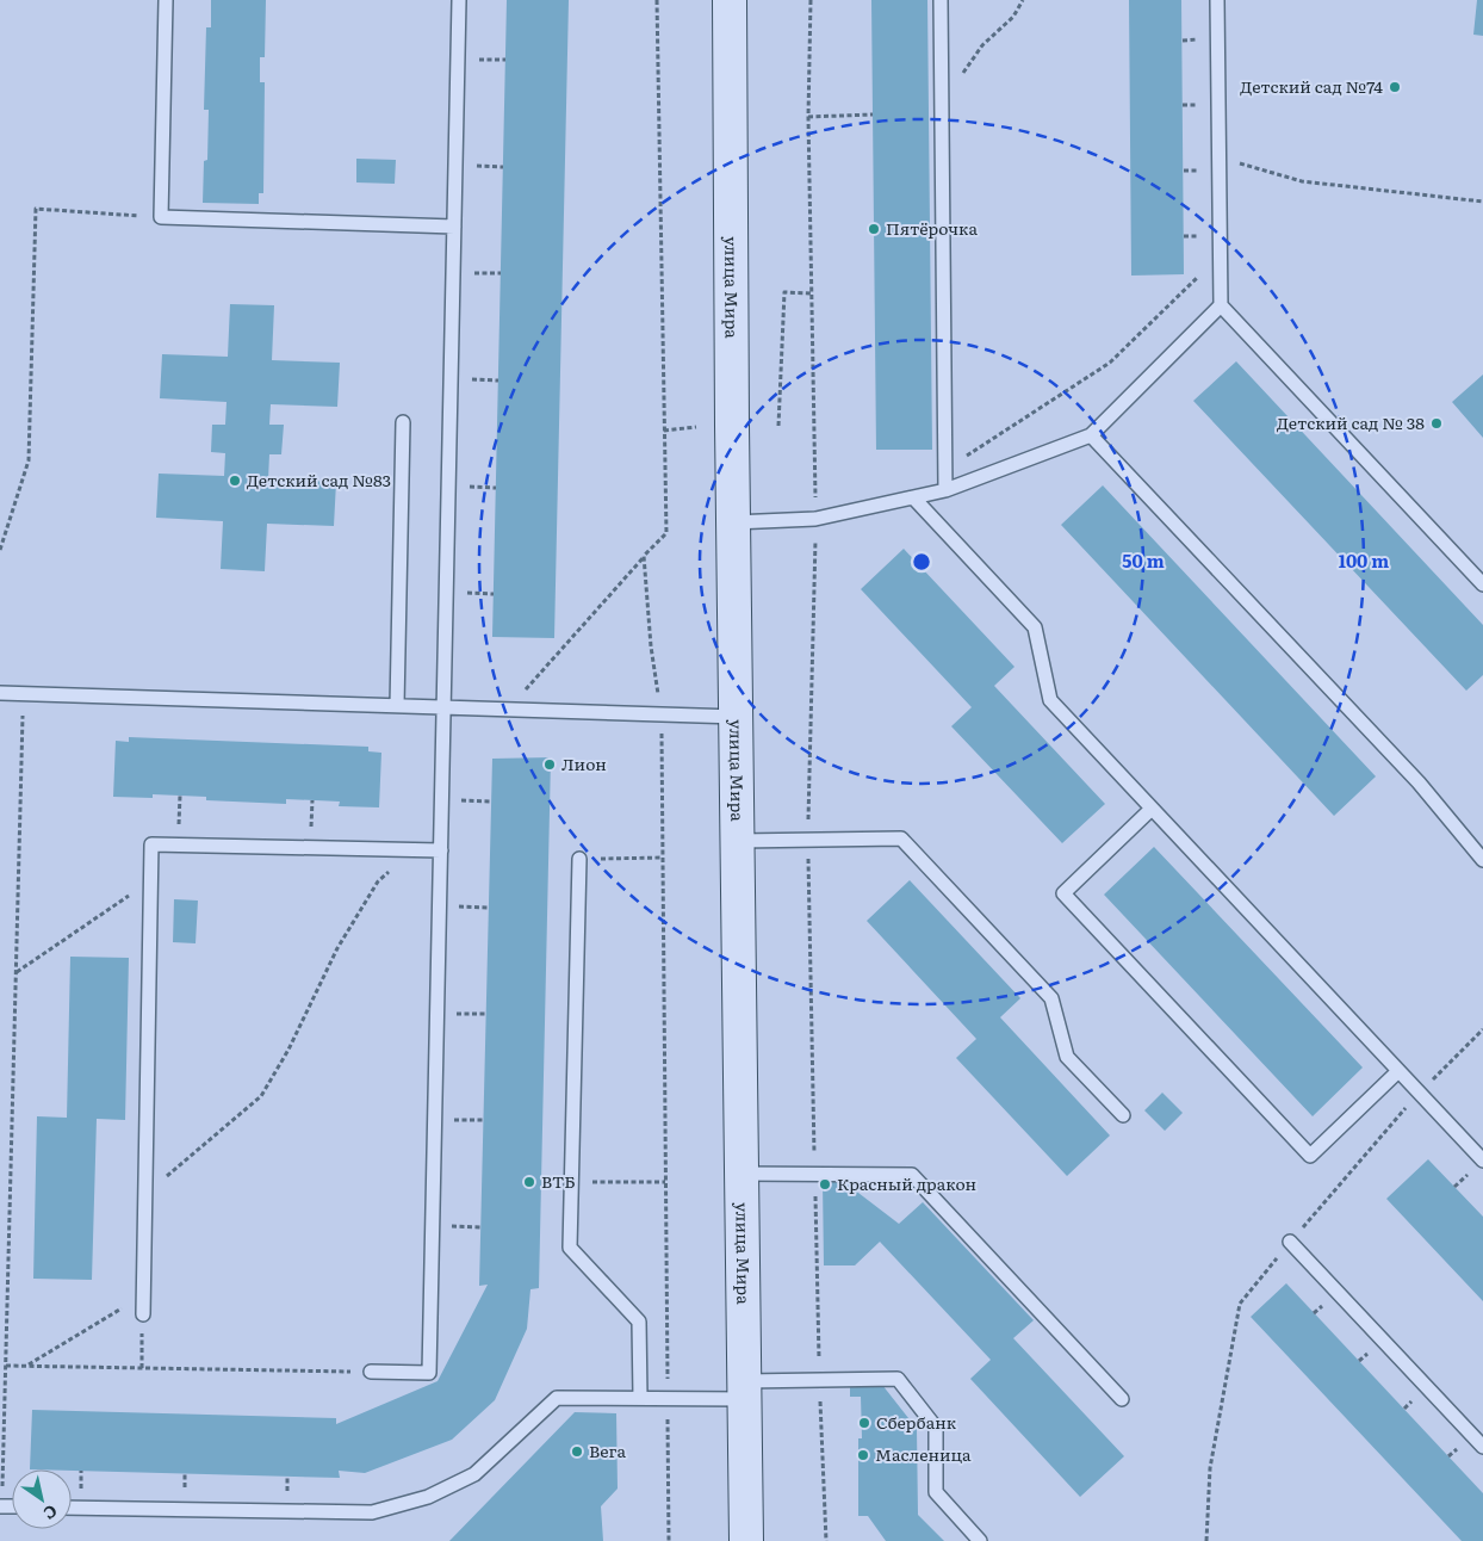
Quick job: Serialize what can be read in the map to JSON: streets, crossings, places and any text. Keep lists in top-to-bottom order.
{
  "streets": {
    "main road": ["улица Мира"]
  },
  "places": [
    "Детский сад №74",
    "Пятёрочка",
    "Детский сад № 38",
    "Детский сад №83",
    "Лион",
    "ВТБ",
    "Красный дракон",
    "Сбербанк",
    "Вега",
    "Масленица"
  ],
  "north": "bottom right",
  "rings": ["50 m", "100 m"]
}
